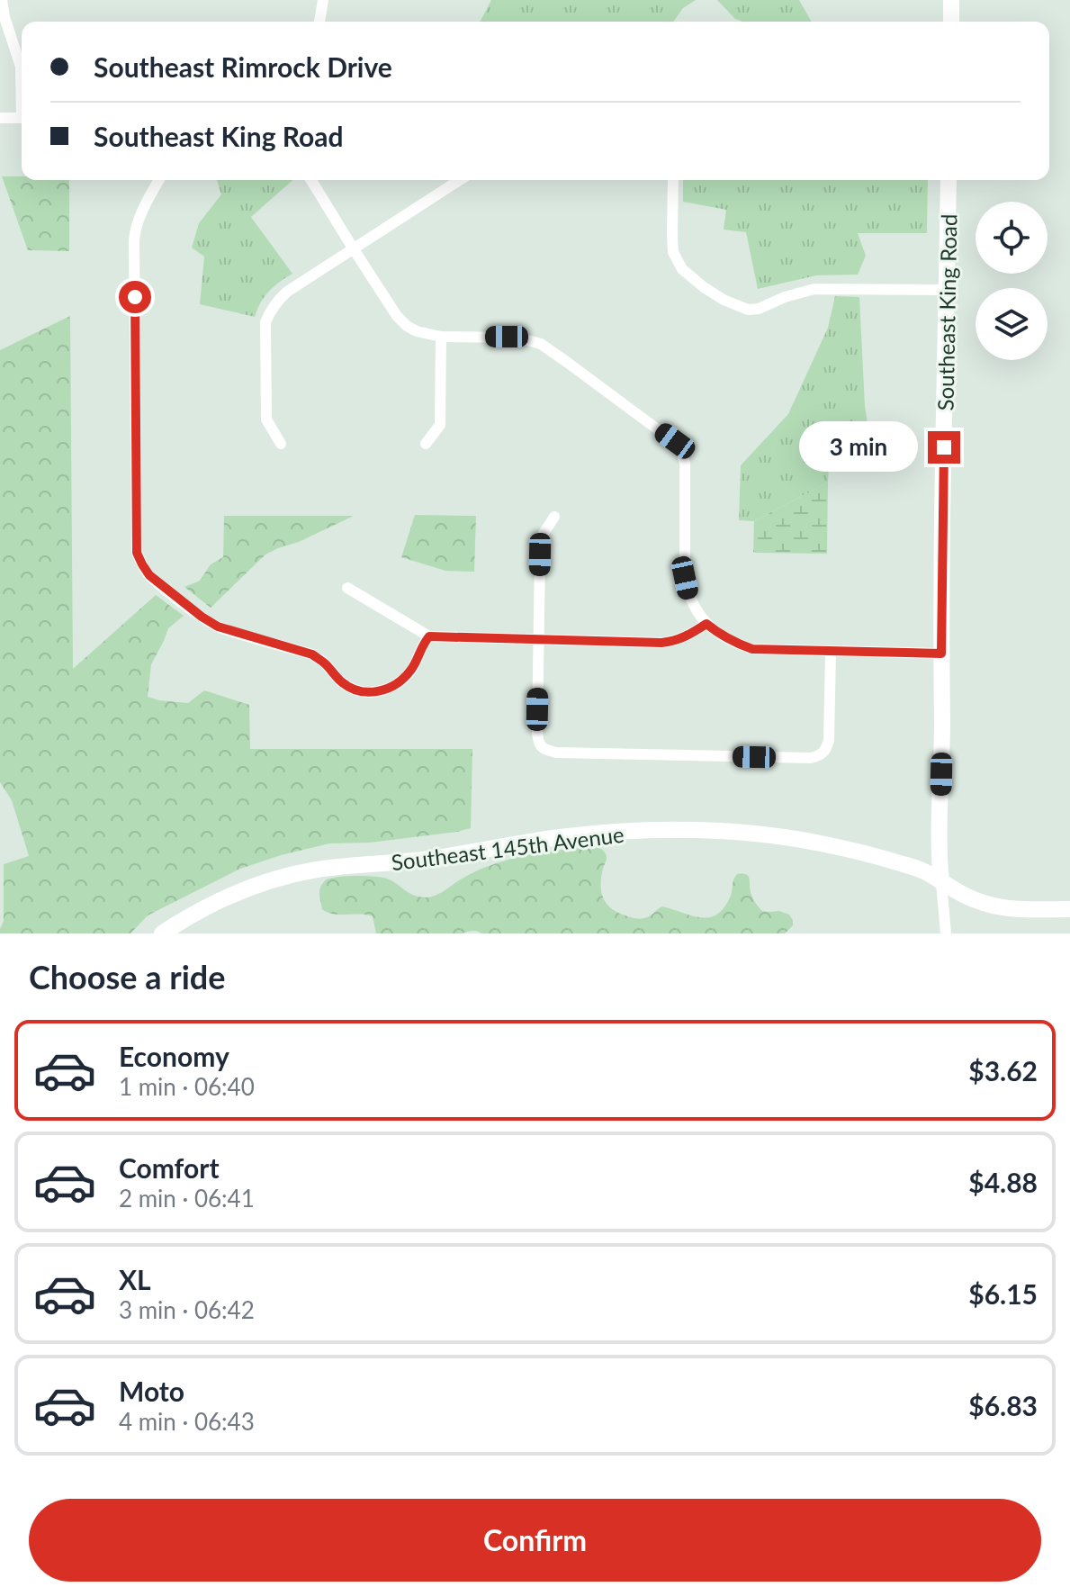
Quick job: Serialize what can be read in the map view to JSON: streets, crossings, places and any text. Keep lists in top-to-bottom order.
{
  "streets": {
    "main road": ["Southeast King Road", "Southeast 145th Avenue"]
  },
  "crossings": [
    ["Southeast King Road", "Southeast 145th Avenue"]
  ],
  "page": {
    "banner": ["Southeast Rimrock Drive", "Southeast King Road"],
    "bubble": "3 min",
    "heading": "Choose a ride",
    "list": [
      {
        "name": "Economy",
        "note": "1 min · 06:40",
        "value": "$3.62"
      },
      {
        "name": "Comfort",
        "note": "2 min · 06:41",
        "value": "$4.88"
      },
      {
        "name": "XL",
        "note": "3 min · 06:42",
        "value": "$6.15"
      },
      {
        "name": "Moto",
        "note": "4 min · 06:43",
        "value": "$6.83"
      }
    ],
    "buttons": "Confirm"
  }
}
